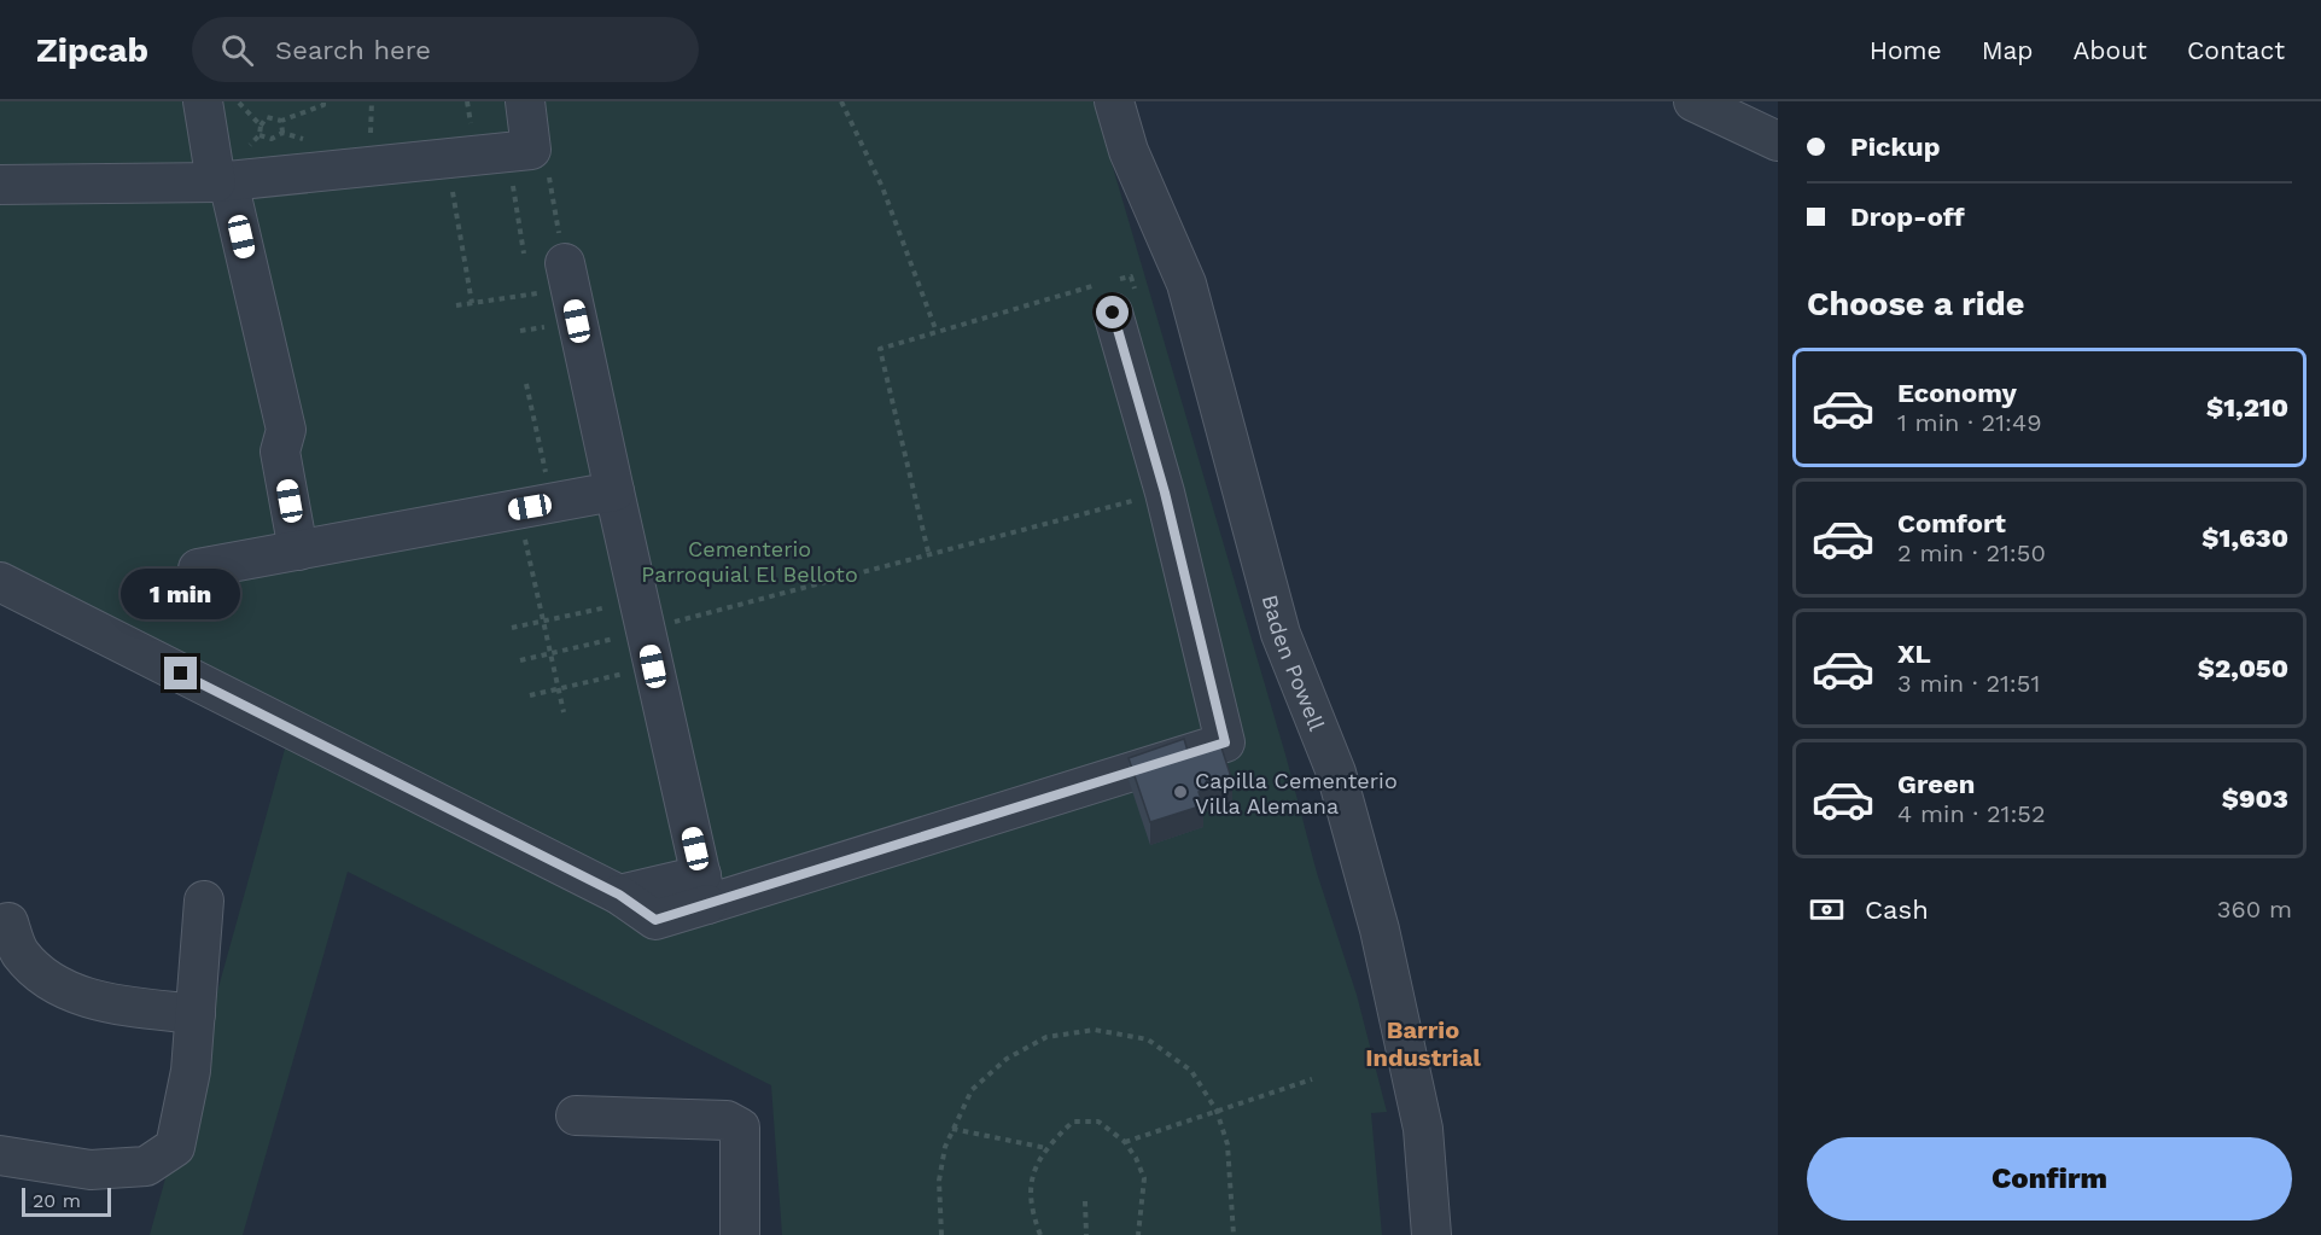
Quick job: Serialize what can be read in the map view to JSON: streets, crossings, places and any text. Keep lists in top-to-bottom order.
{
  "streets": {
    "street": ["Baden Powell"]
  },
  "districts": ["Barrio Industrial"],
  "parks": ["Cementerio Parroquial El Belloto"],
  "places": ["Capilla Cementerio Villa Alemana"],
  "scale_bar": "20 m",
  "page": {
    "header": "Zipcab",
    "search": "Search here",
    "nav": [
      "Home",
      "Map",
      "About",
      "Contact"
    ],
    "banner": ["Pickup", "Drop-off"],
    "heading": "Choose a ride",
    "list": [
      {
        "name": "Economy",
        "note": "1 min · 21:49",
        "value": "$1,210"
      },
      {
        "name": "Comfort",
        "note": "2 min · 21:50",
        "value": "$1,630"
      },
      {
        "name": "XL",
        "note": "3 min · 21:51",
        "value": "$2,050"
      },
      {
        "name": "Green",
        "note": "4 min · 21:52",
        "value": "$903"
      }
    ],
    "bubble": "1 min",
    "pay": ["Cash", "360 m"],
    "buttons": "Confirm",
    "scale": "20 m"
  }
}
